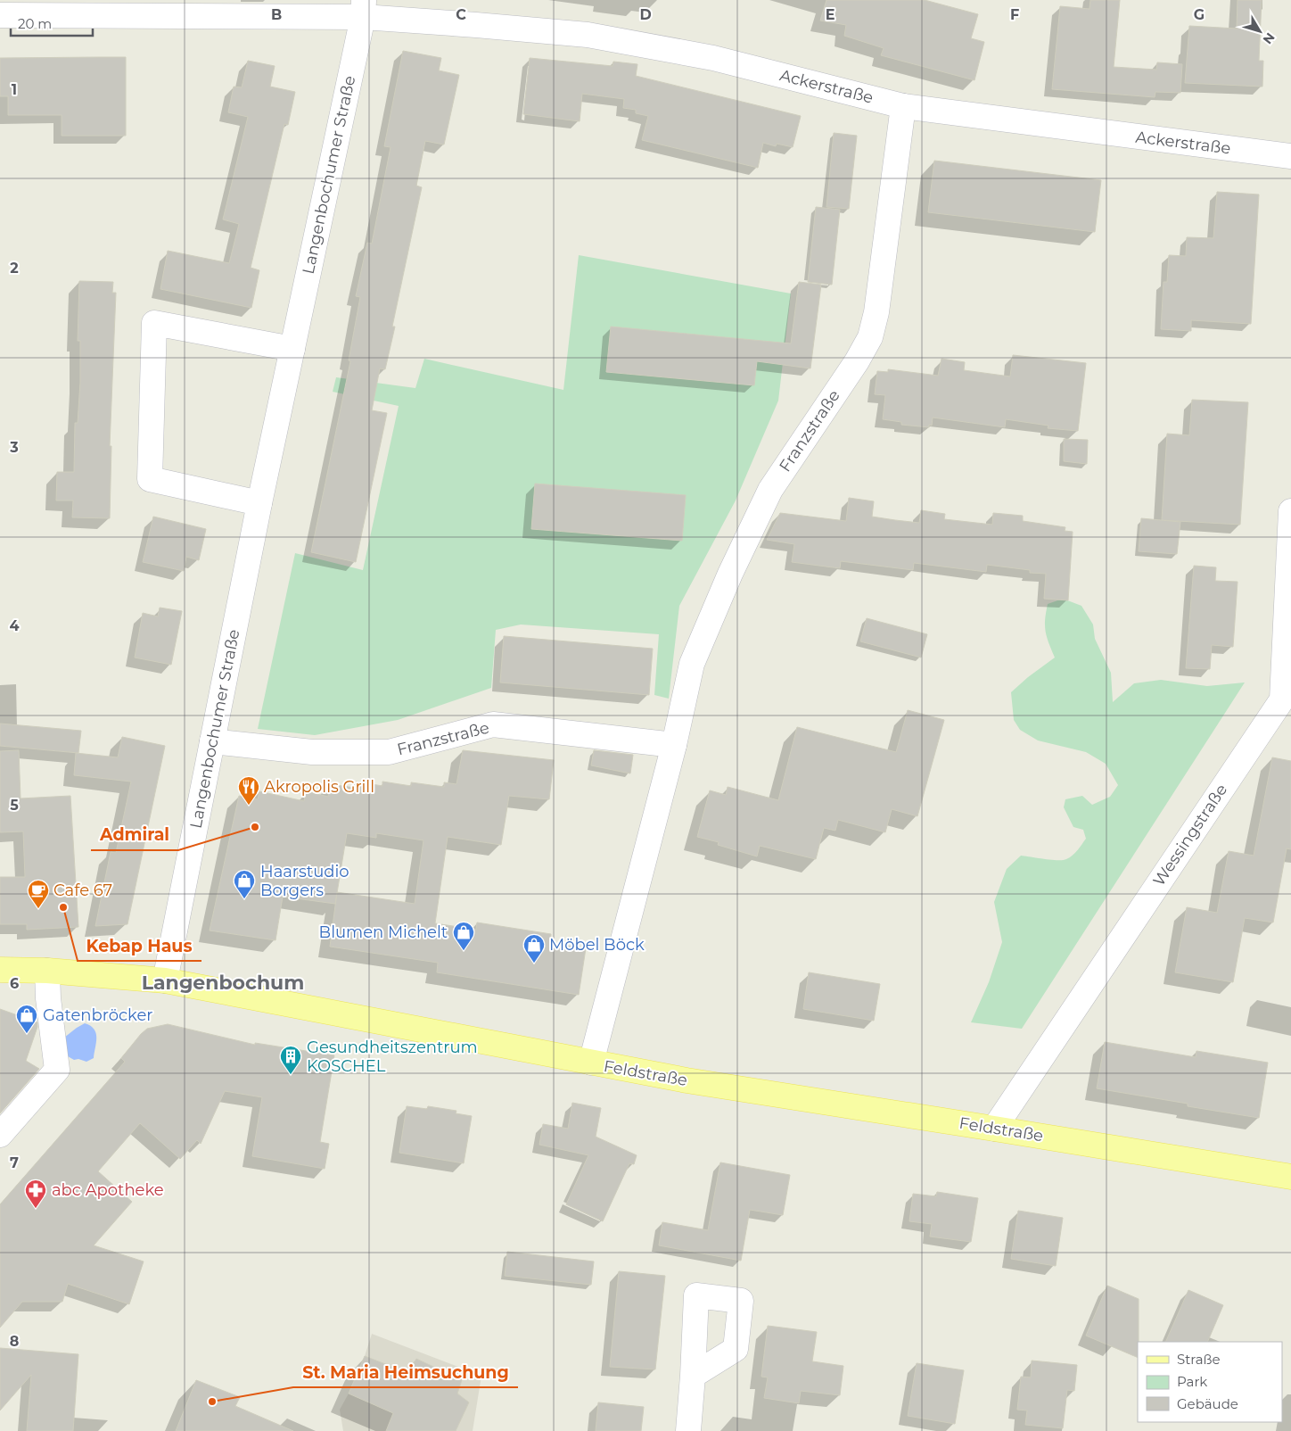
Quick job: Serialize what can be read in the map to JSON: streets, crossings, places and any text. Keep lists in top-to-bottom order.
{
  "streets": {
    "main road": ["Feldstraße"],
    "street": [
      "Ackerstraße",
      "Langenbochumer Straße",
      "Franzstraße",
      "Wessingstraße"
    ]
  },
  "crossings": [
    ["Ackerstraße", "Langenbochumer Straße"],
    ["Ackerstraße", "Franzstraße"],
    ["Langenbochumer Straße", "Franzstraße"],
    ["Langenbochumer Straße", "Feldstraße"],
    ["Franzstraße", "Feldstraße"],
    ["Wessingstraße", "Feldstraße"]
  ],
  "districts": ["Langenbochum"],
  "places": {
    "restaurant": ["Akropolis Grill"],
    "other": ["Admiral", "Kebap Haus", "St. Maria Heimsuchung"],
    "shop": [
      "Haarstudio Borgers",
      "Blumen Michelt",
      "Möbel Böck",
      "Gatenbröcker"
    ],
    "cafe": ["Cafe 67"],
    "building": ["Gesundheitszentrum KOSCHEL"],
    "pharmacy": ["abc Apotheke"]
  },
  "legend": ["Straße", "Park", "Gebäude"],
  "scale_bar": "20 m",
  "north": "bottom right",
  "grid": {
    "columns": [
      "B",
      "C",
      "D",
      "E",
      "F",
      "G"
    ],
    "rows": [
      "1",
      "2",
      "3",
      "4",
      "5",
      "6",
      "7",
      "8"
    ]
  }
}
